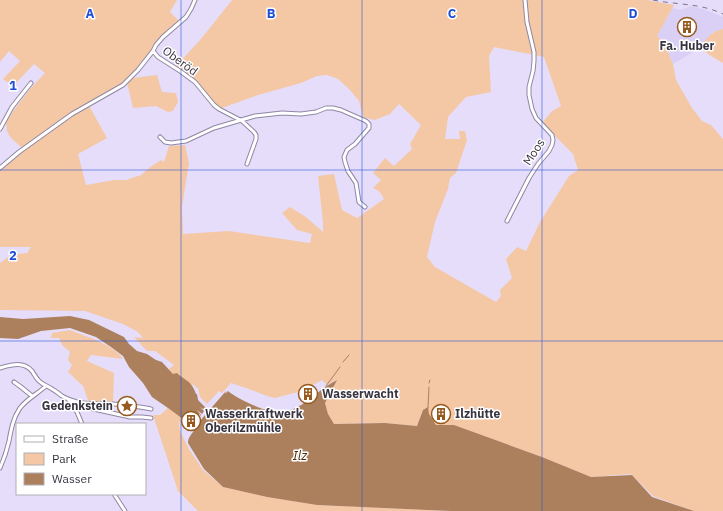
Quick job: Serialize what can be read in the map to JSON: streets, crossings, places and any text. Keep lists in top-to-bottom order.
{
  "streets": {
    "street": ["Oberöd", "Moos"]
  },
  "water": ["Ilz"],
  "places": {
    "building": [
      "Fa. Huber",
      "Wasserwacht",
      "Ilzhütte",
      "Wasserkraftwerk Oberilzmühle"
    ],
    "place": ["Gedenkstein"]
  },
  "legend": ["Straße", "Park", "Wasser"],
  "grid": {
    "columns": [
      "A",
      "B",
      "C",
      "D"
    ],
    "rows": ["1", "2"]
  }
}
